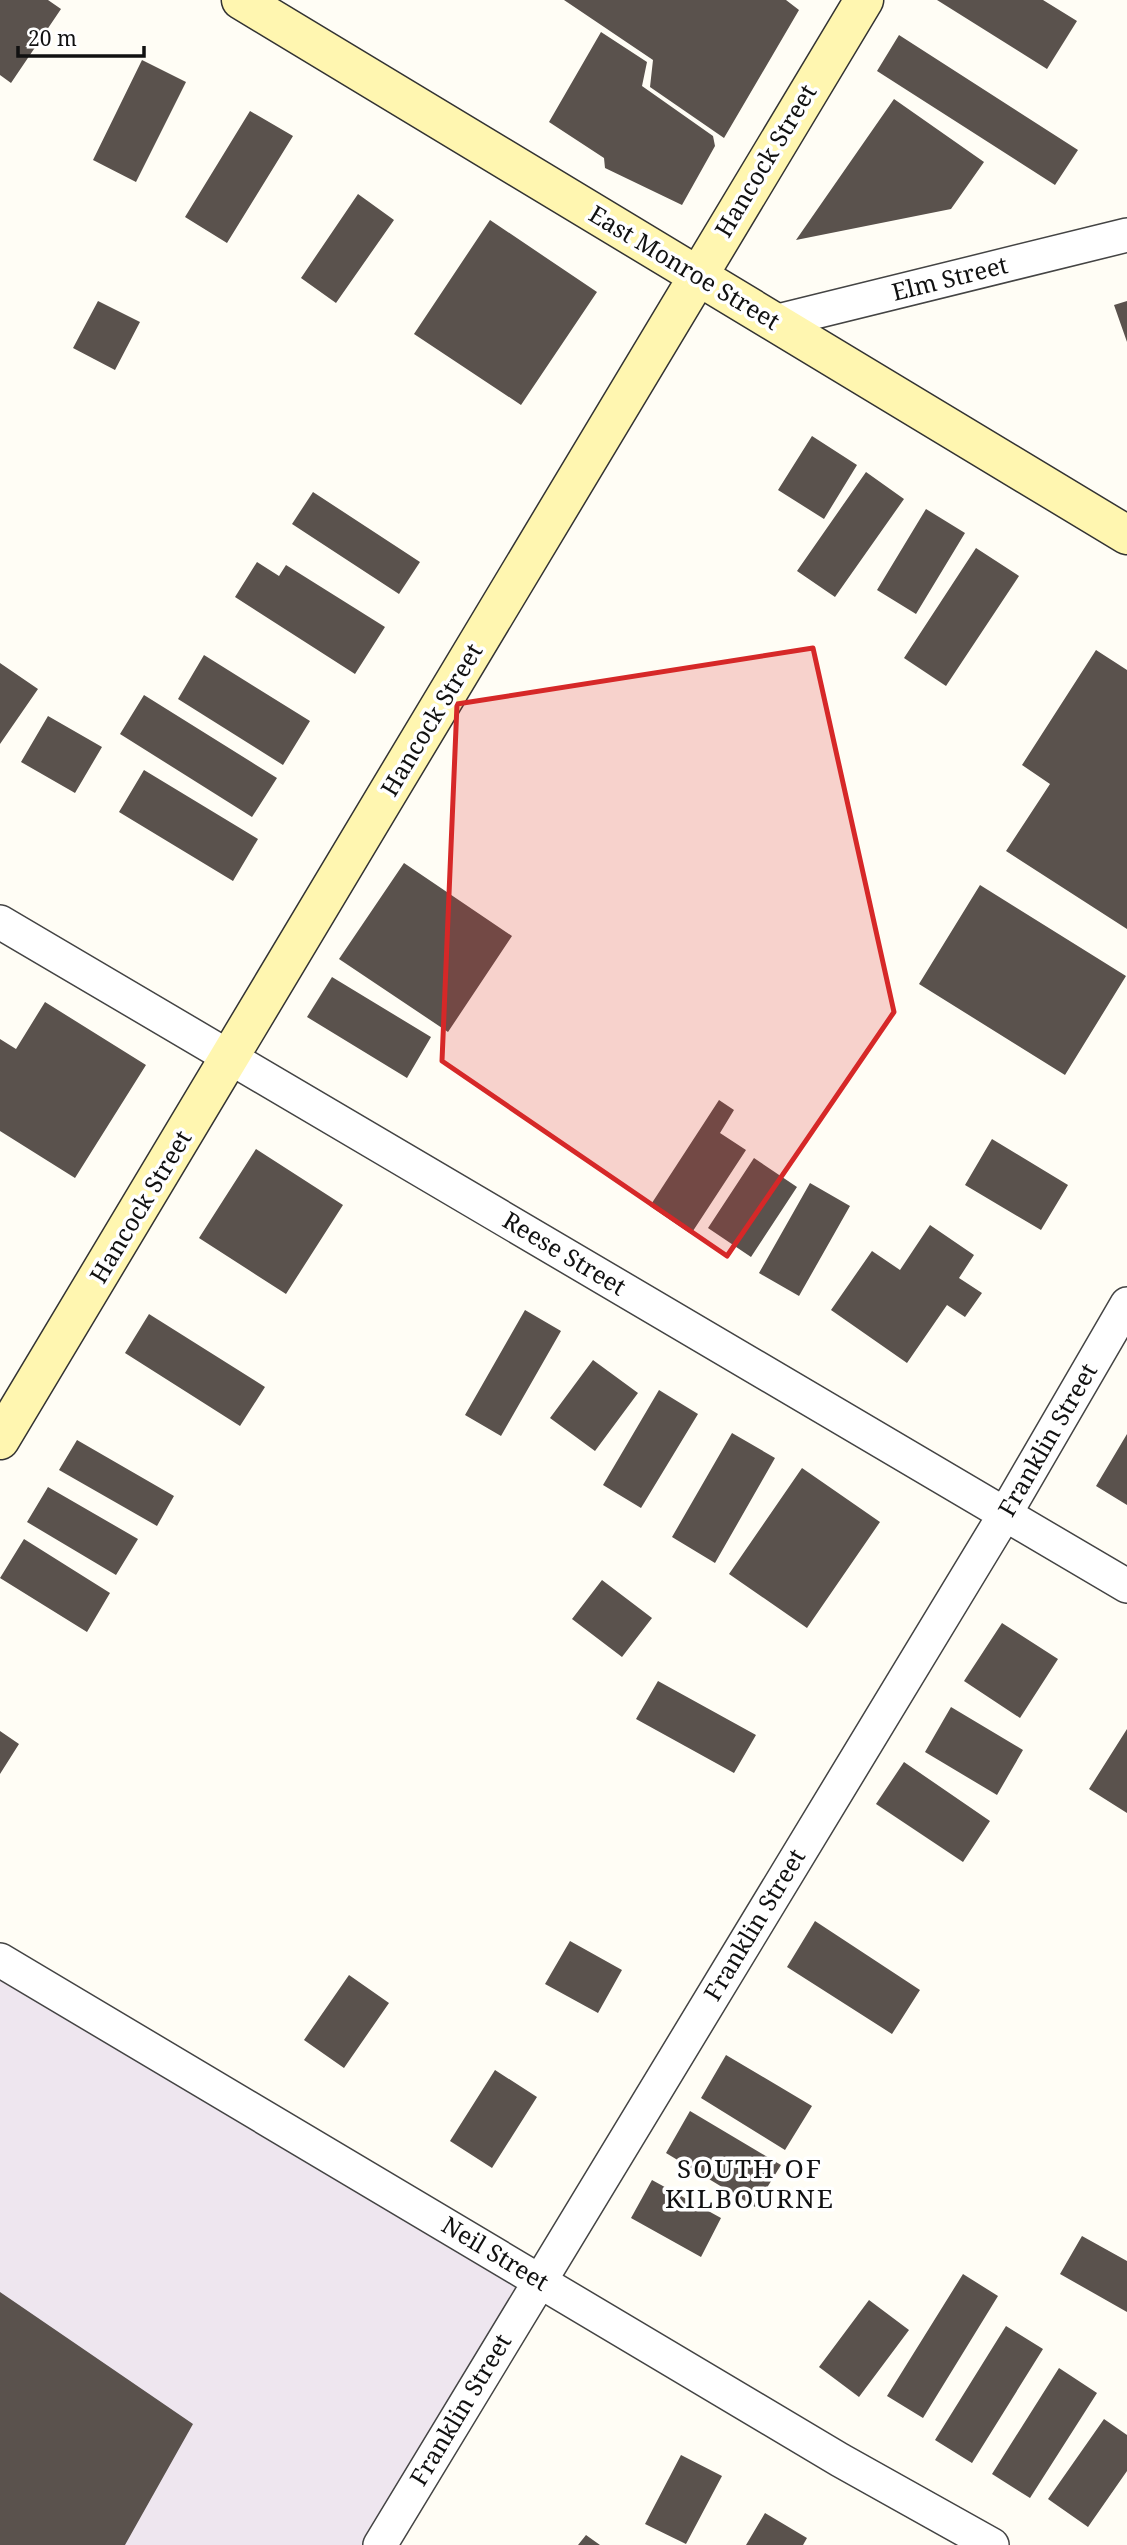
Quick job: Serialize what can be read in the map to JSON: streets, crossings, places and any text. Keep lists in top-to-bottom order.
{
  "streets": {
    "street": [
      "Hancock Street",
      "East Monroe Street",
      "Elm Street",
      "Reese Street",
      "Franklin Street",
      "Neil Street"
    ]
  },
  "crossings": [
    ["Hancock Street", "East Monroe Street"],
    ["Hancock Street", "Reese Street"],
    ["East Monroe Street", "Elm Street"],
    ["Reese Street", "Franklin Street"],
    ["Franklin Street", "Neil Street"]
  ],
  "districts": ["SOUTH OF KILBOURNE"],
  "scale_bar": "20 m"
}
